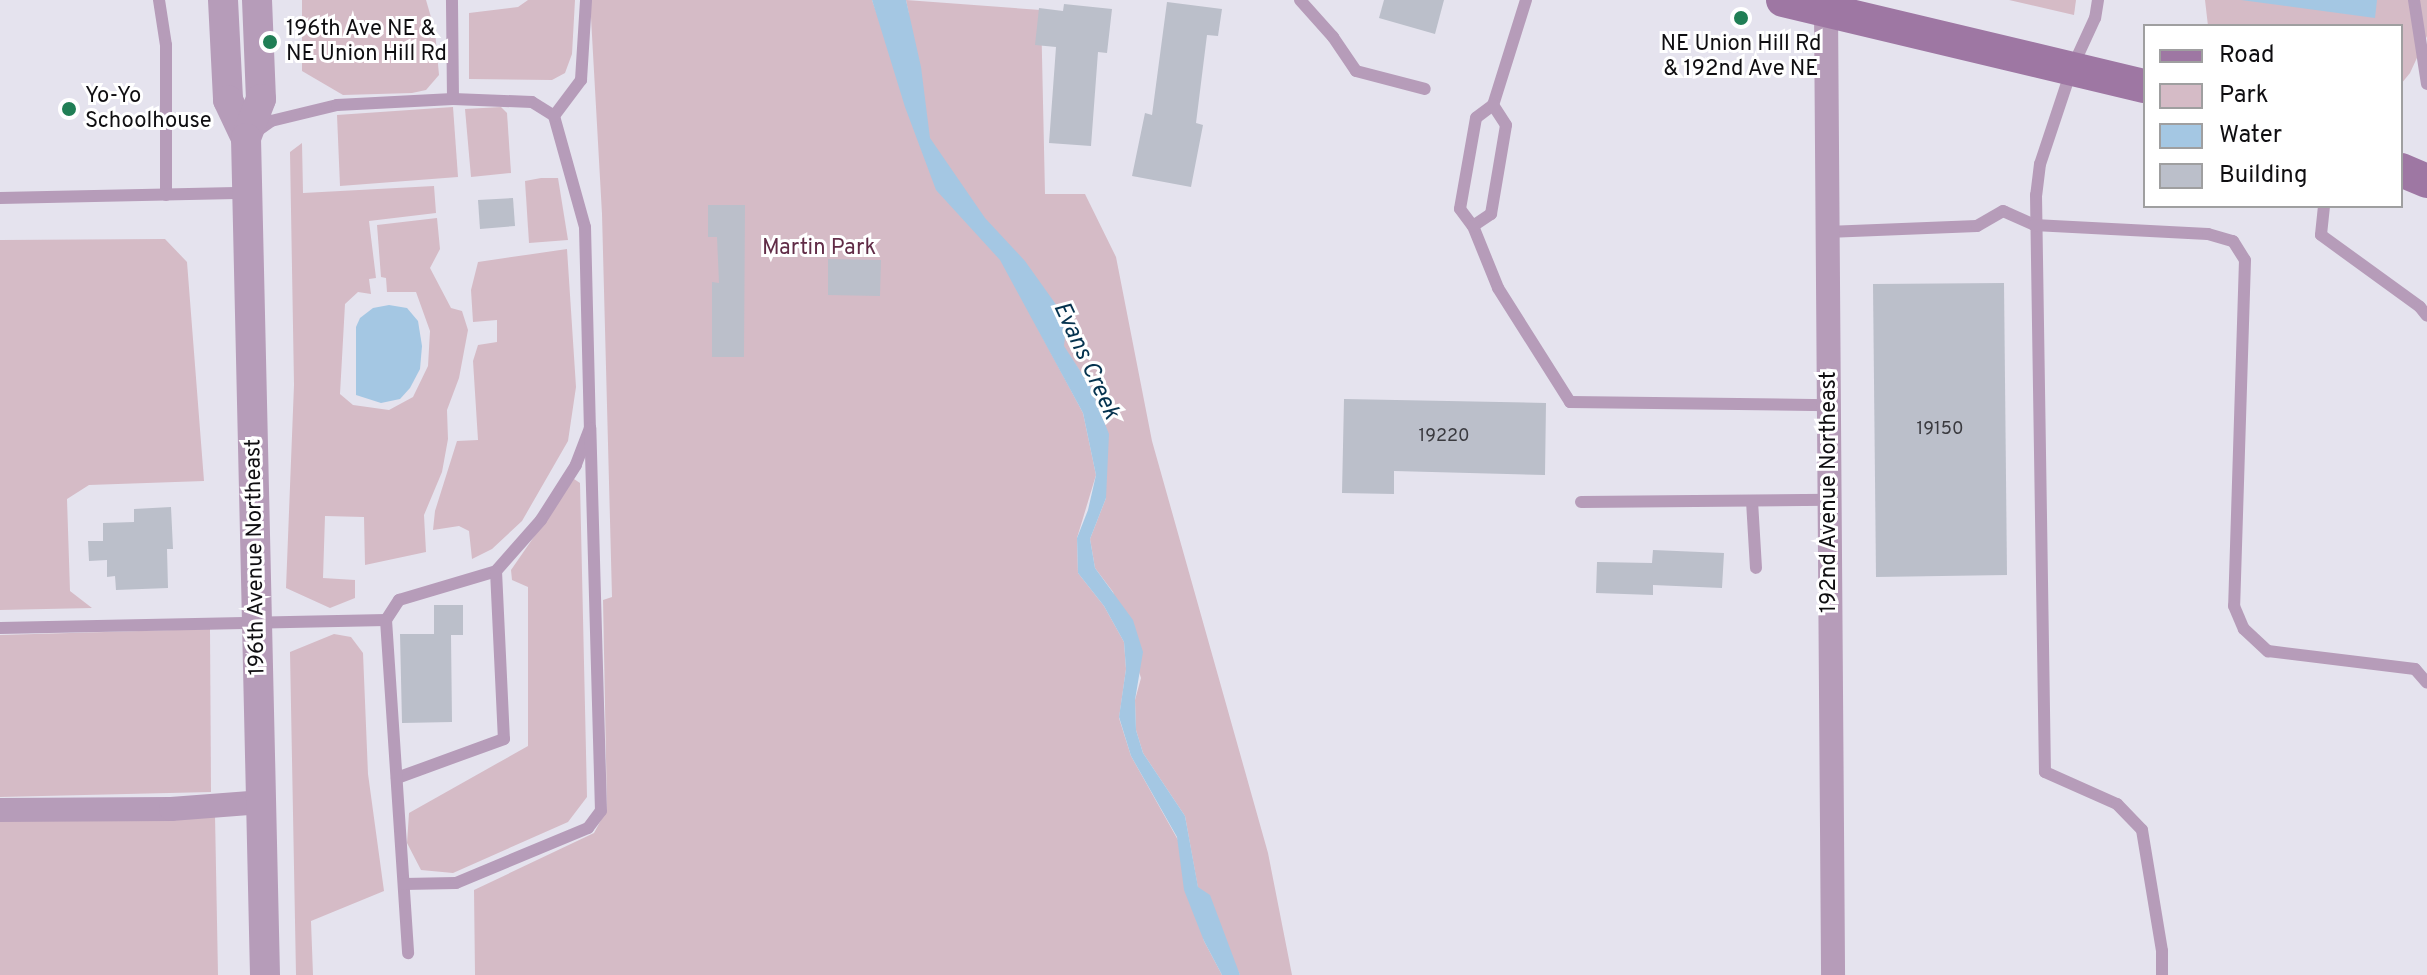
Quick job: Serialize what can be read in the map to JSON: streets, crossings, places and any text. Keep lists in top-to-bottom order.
{
  "streets": {
    "street": ["192nd Avenue Northeast", "196th Avenue Northeast"]
  },
  "water": ["Evans Creek"],
  "parks": ["Martin Park"],
  "places": ["NE Union Hill Rd & 192nd Ave NE", "196th Ave NE & NE Union Hill Rd", "Yo-Yo Schoolhouse"],
  "house_numbers": ["19150", "19220"],
  "legend": [
    "Road",
    "Park",
    "Water",
    "Building"
  ]
}
